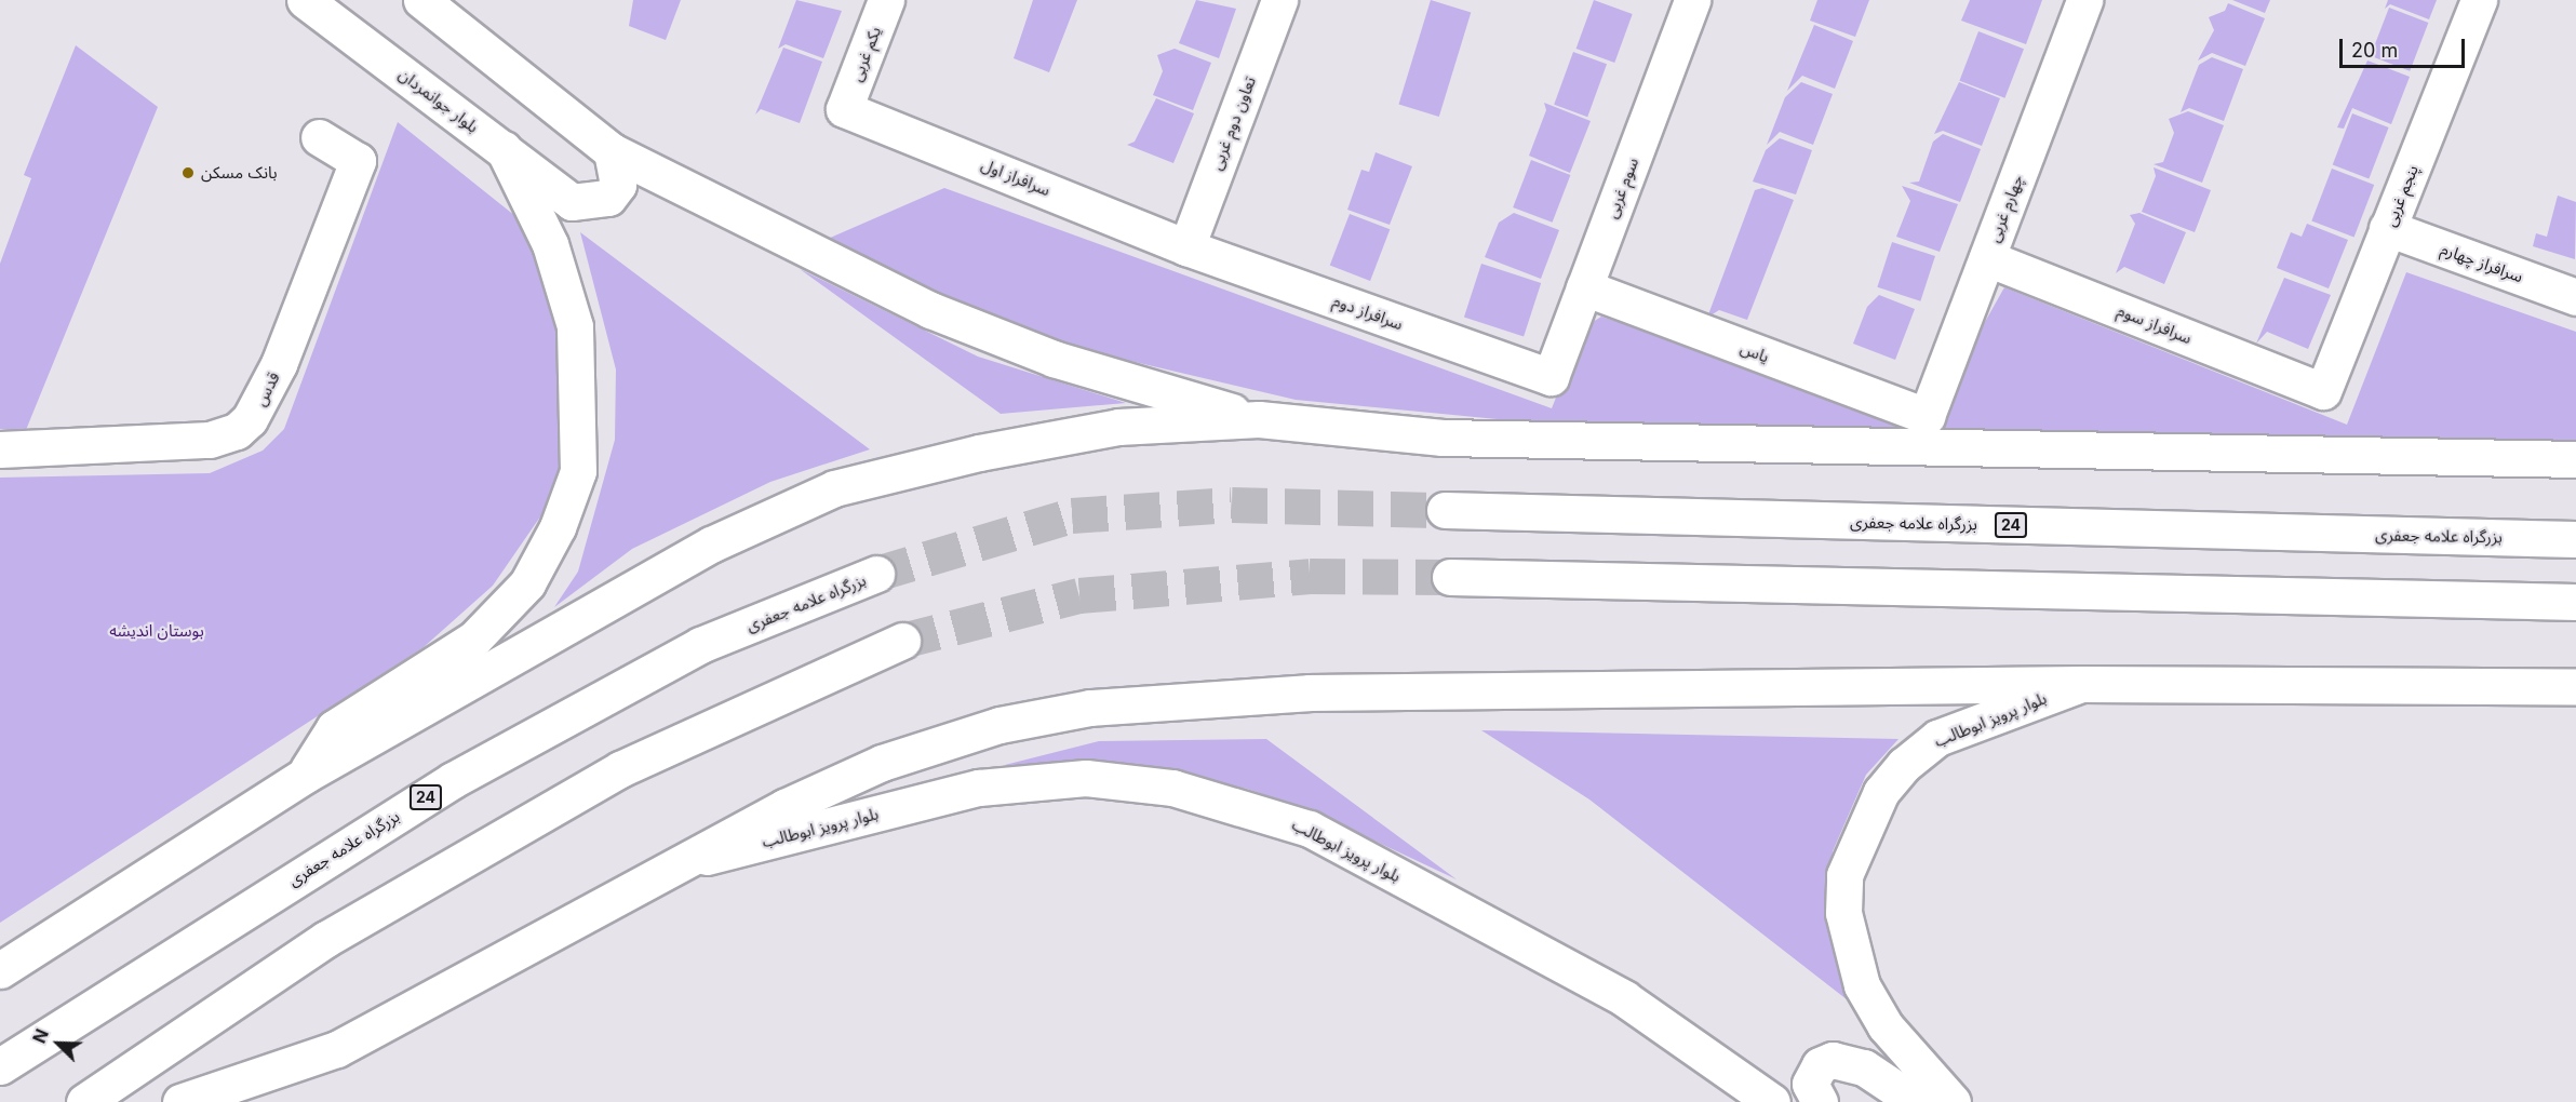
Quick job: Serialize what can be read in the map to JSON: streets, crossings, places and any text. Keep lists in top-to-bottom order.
{
  "streets": {
    "main road": [
      "یکم غربی",
      "بلوار جوانمردان",
      "تعاون دوم غربی",
      "سرافراز اول",
      "سوم غربی",
      "پنجم غربی",
      "چهارم غربی",
      "سرافراز چهارم",
      "سرافراز دوم",
      "سرافراز سوم",
      "یاس",
      "قدس",
      "بزرگراه علامه جعفری",
      "24",
      "بلوار پرویز ابوطالب"
    ]
  },
  "crossings": [
    ["یکم غربی", "سرافراز اول"],
    ["تعاون دوم غربی", "سرافراز اول"],
    ["تعاون دوم غربی", "سرافراز دوم"],
    ["سرافراز اول", "سرافراز دوم"],
    ["سوم غربی", "سرافراز دوم"],
    ["سوم غربی", "یاس"],
    ["پنجم غربی", "سرافراز چهارم"],
    ["پنجم غربی", "سرافراز سوم"],
    ["چهارم غربی", "سرافراز سوم"],
    ["چهارم غربی", "یاس"]
  ],
  "parks": ["بوستان اندیشه"],
  "places": ["بانک مسکن"],
  "scale_bar": "20 m",
  "north": "top left"
}
